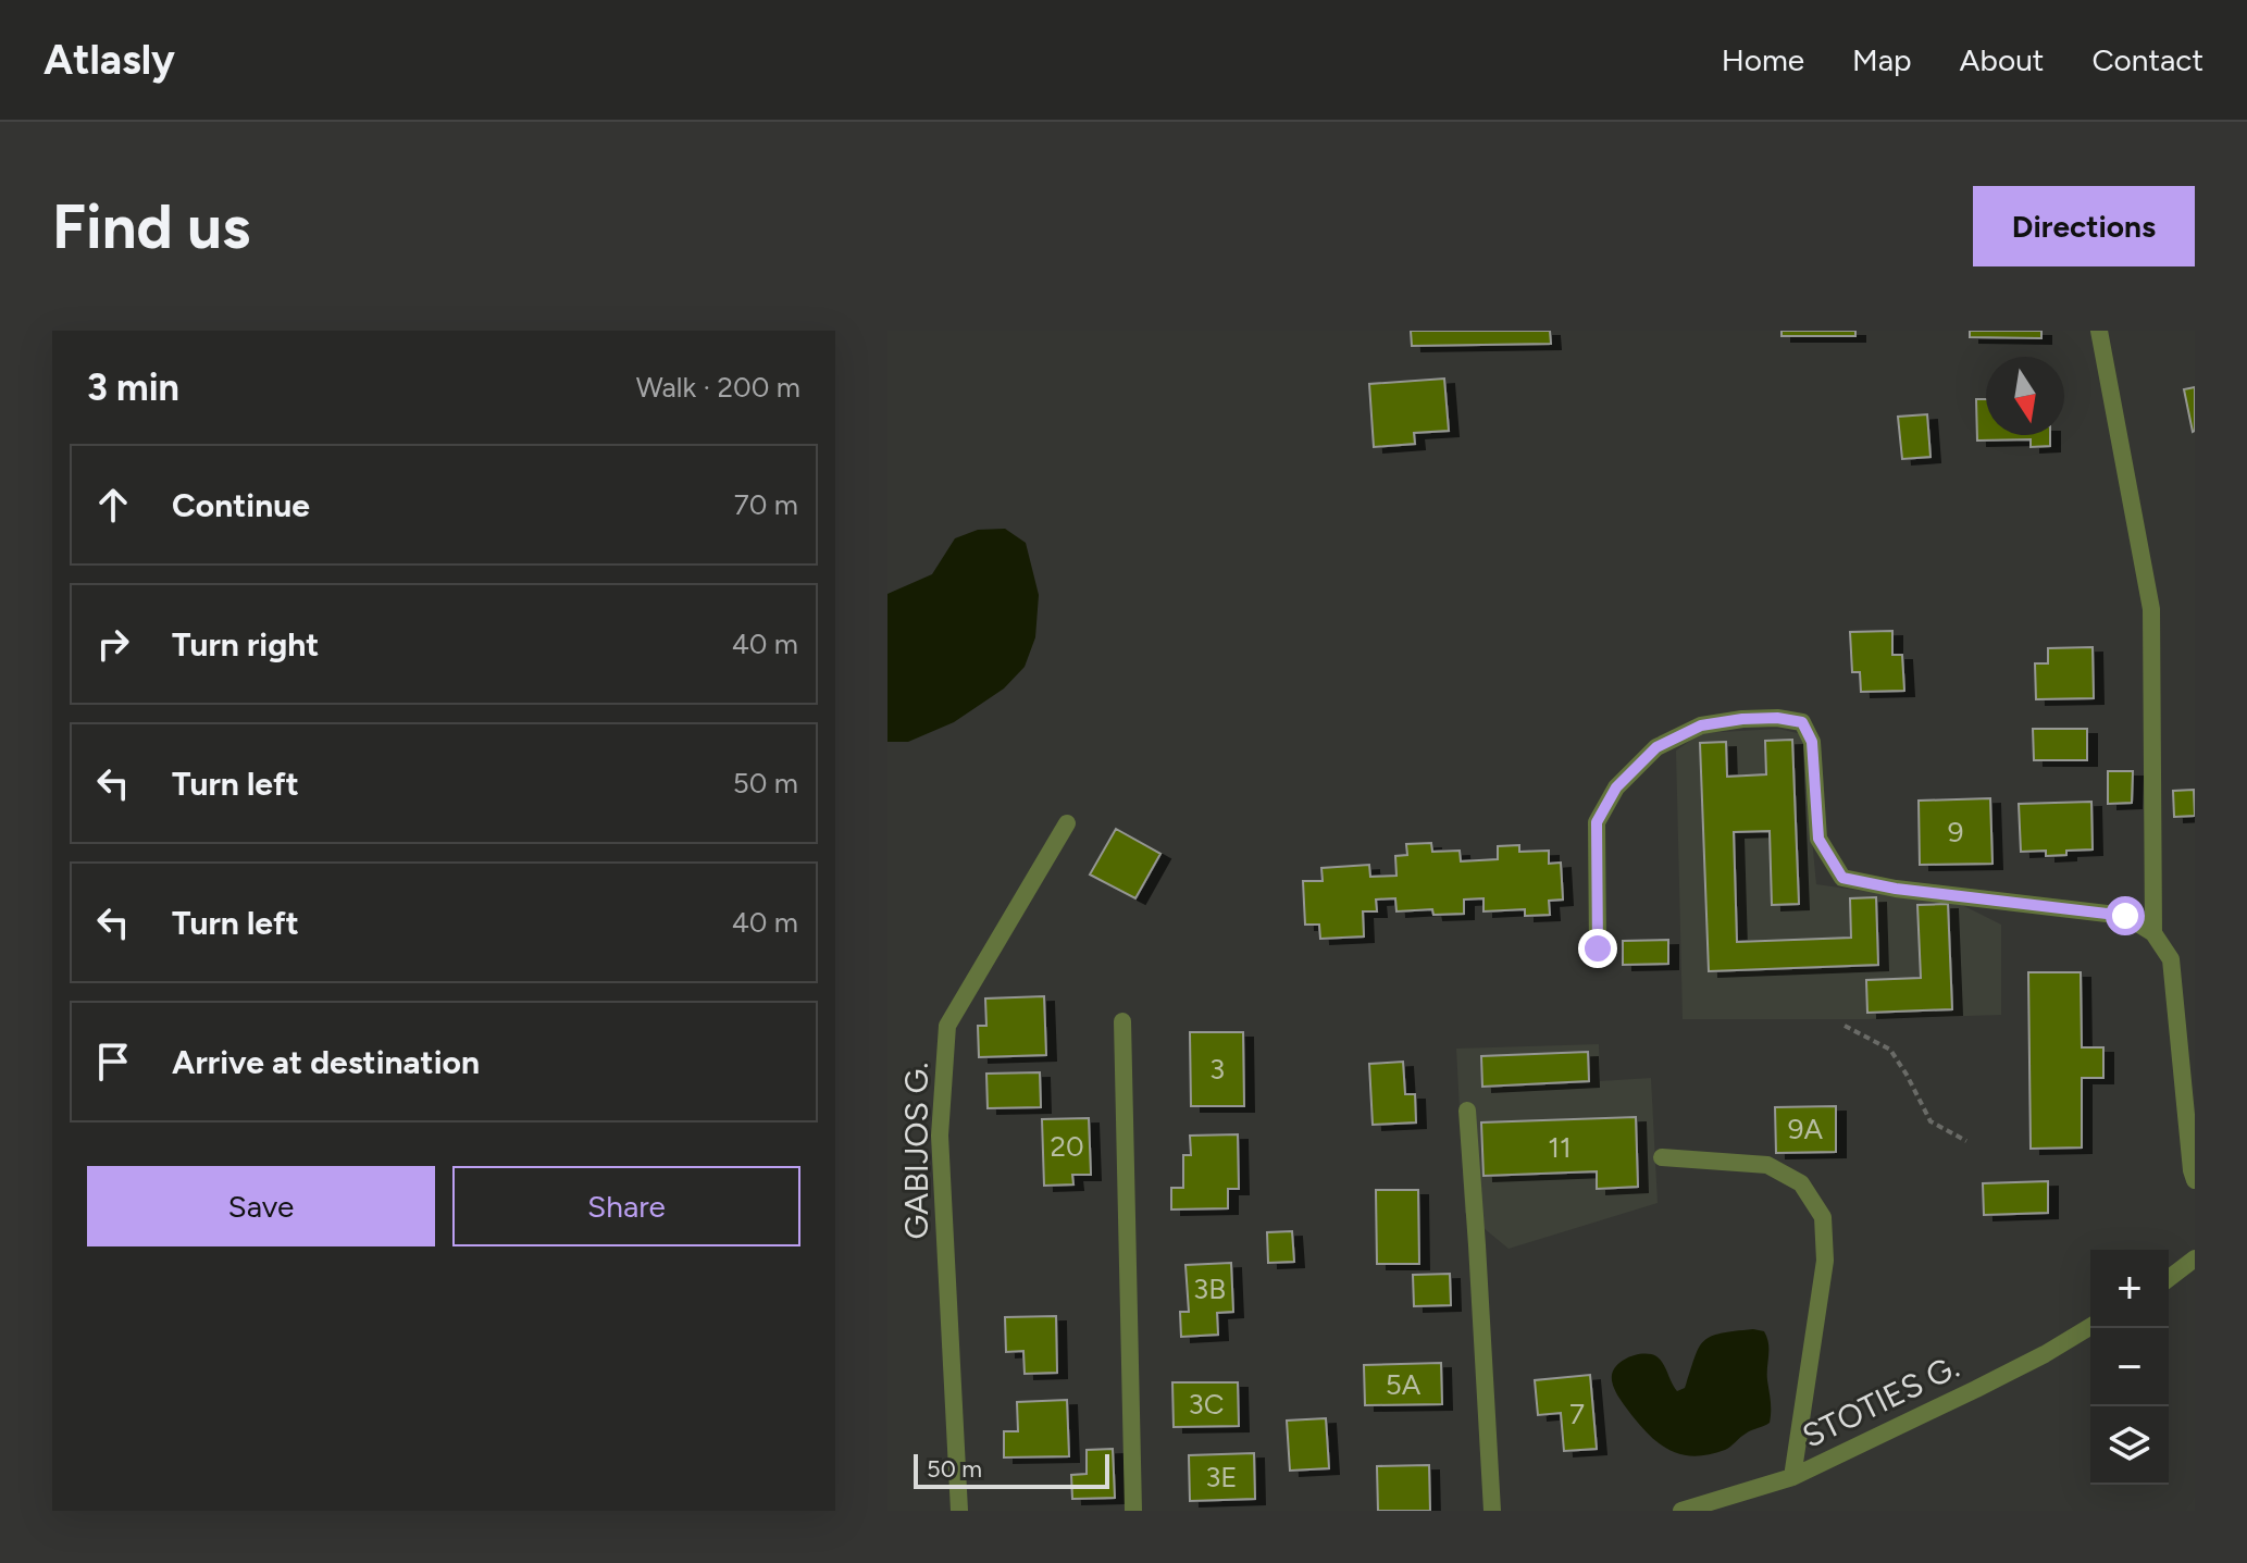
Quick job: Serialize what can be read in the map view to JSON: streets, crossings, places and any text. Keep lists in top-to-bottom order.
{
  "streets": {
    "street": ["GABIJOS G.", "STOTIES G."]
  },
  "house_numbers": [
    "9",
    "3",
    "9A",
    "20",
    "11",
    "3B",
    "5A",
    "3C",
    "7",
    "3E"
  ],
  "scale_bar": "50 m",
  "north": "bottom",
  "page": {
    "header": "Atlasly",
    "nav": [
      "Home",
      "Map",
      "About",
      "Contact"
    ],
    "buttons": [
      "Directions",
      ["Save", "Share"]
    ],
    "title": "Find us",
    "heading": ["3 min", "Walk · 200 m"],
    "list": [
      ["Continue", "70 m"],
      ["Turn right", "40 m"],
      ["Turn left", "50 m"],
      ["Turn left", "40 m"],
      "Arrive at destination"
    ],
    "map_buttons": ["+", "−"],
    "scale": "50 m"
  }
}
